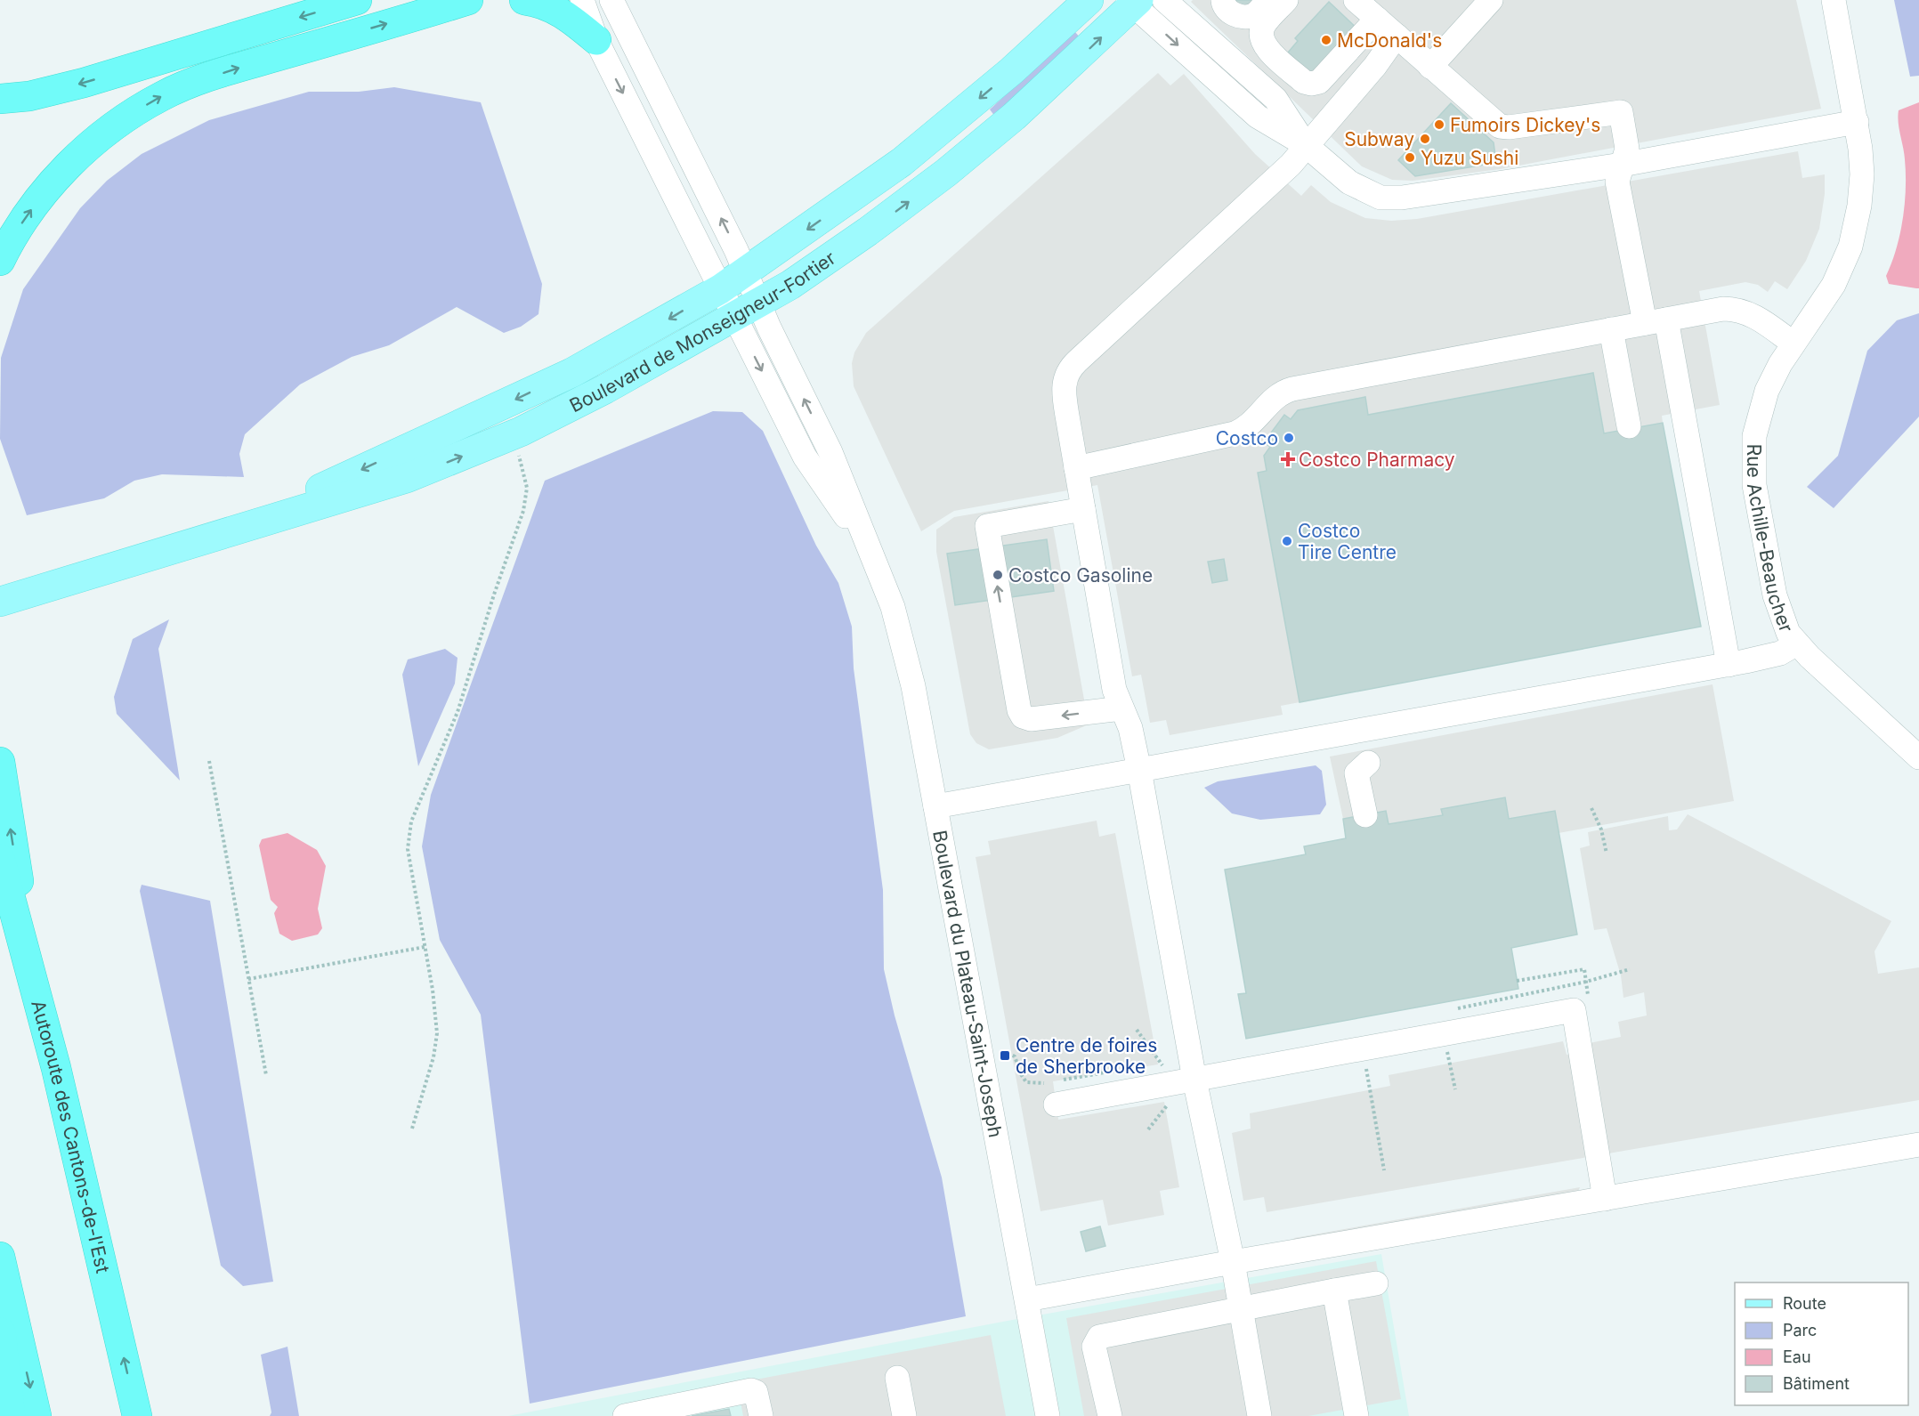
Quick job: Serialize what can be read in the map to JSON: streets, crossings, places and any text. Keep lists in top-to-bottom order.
{
  "streets": {
    "highway": ["Autoroute des Cantons-de-l'Est"],
    "main road": ["Boulevard de Monseigneur-Fortier"],
    "street": ["Rue Achille-Beaucher", "Boulevard du Plateau-Saint-Joseph"]
  },
  "crossings": [
    ["Boulevard de Monseigneur-Fortier", "Boulevard du Plateau-Saint-Joseph"]
  ],
  "places": {
    "other": [
      "McDonald's",
      "Fumoirs Dickey's",
      "Subway",
      "Yuzu Sushi",
      "Costco",
      "Costco Tire Centre",
      "Costco Gasoline"
    ],
    "health": ["Costco Pharmacy"],
    "transit": ["Centre de foires de Sherbrooke"]
  },
  "legend": [
    "Route",
    "Parc",
    "Eau",
    "Bâtiment"
  ]
}
